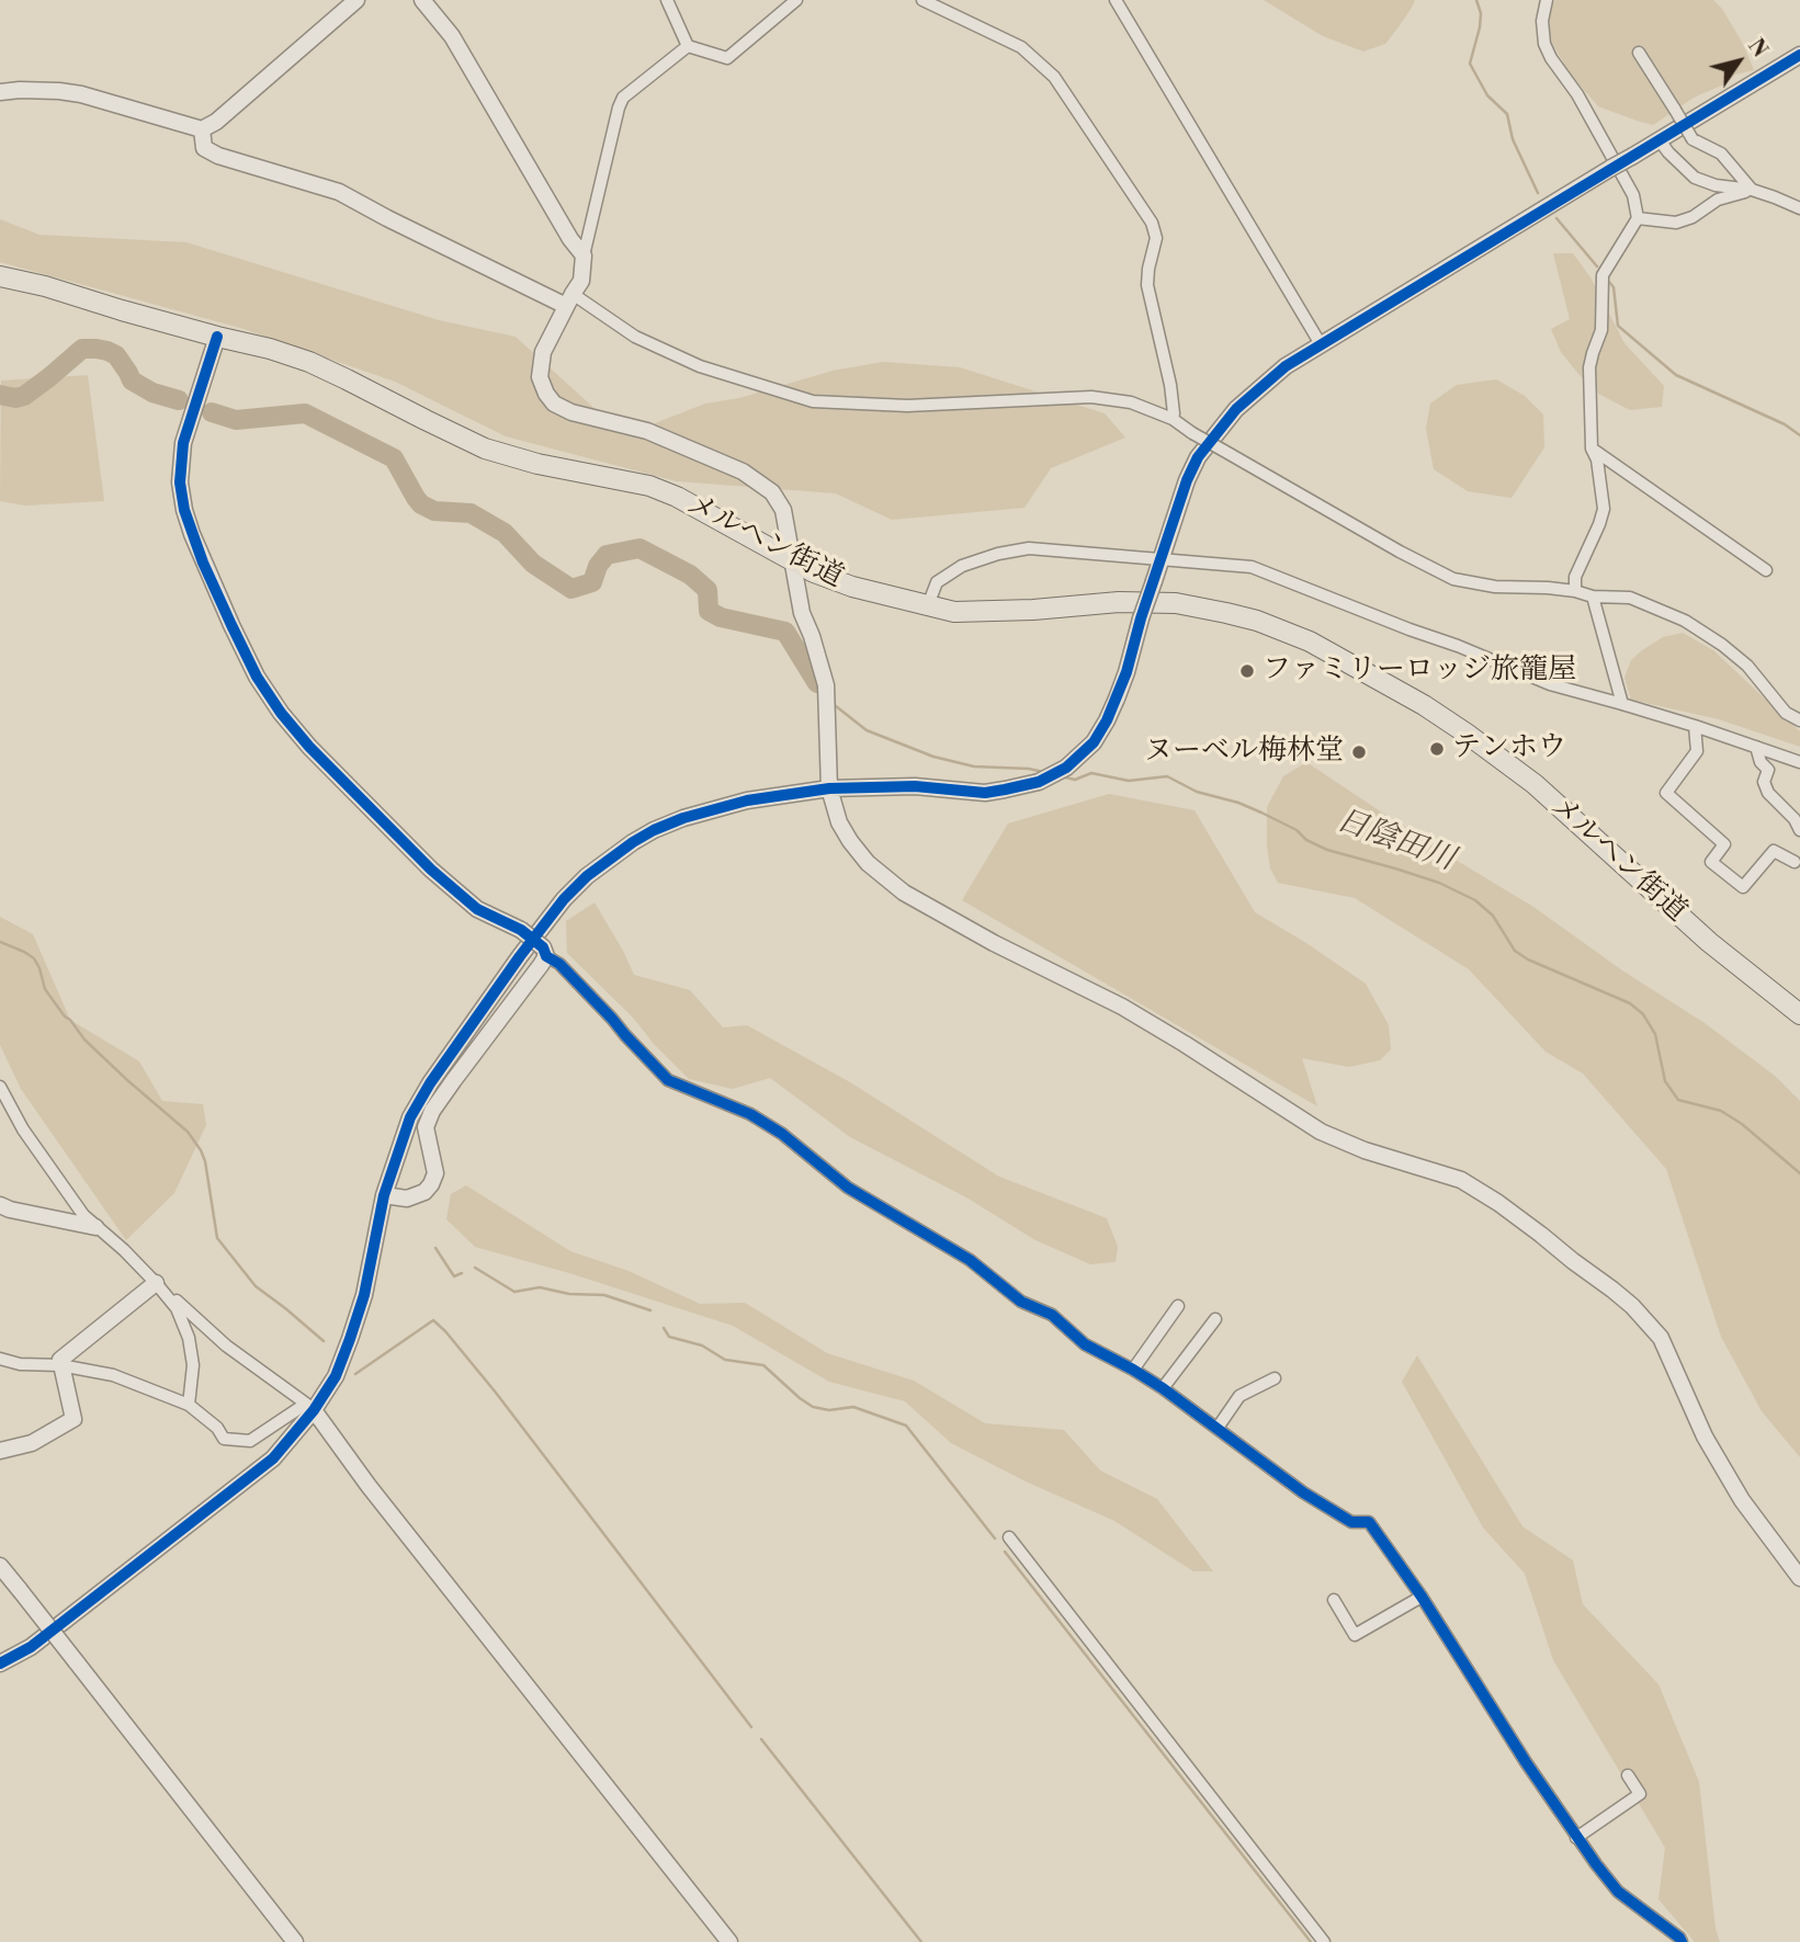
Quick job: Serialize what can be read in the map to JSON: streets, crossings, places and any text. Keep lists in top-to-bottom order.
{
  "streets": {
    "highway": ["メルヘン街道"]
  },
  "water": ["日陰田川"],
  "places": ["ファミリーロッジ旅籠屋", "テンホウ", "ヌーベル梅林堂"],
  "north": "top right"
}
